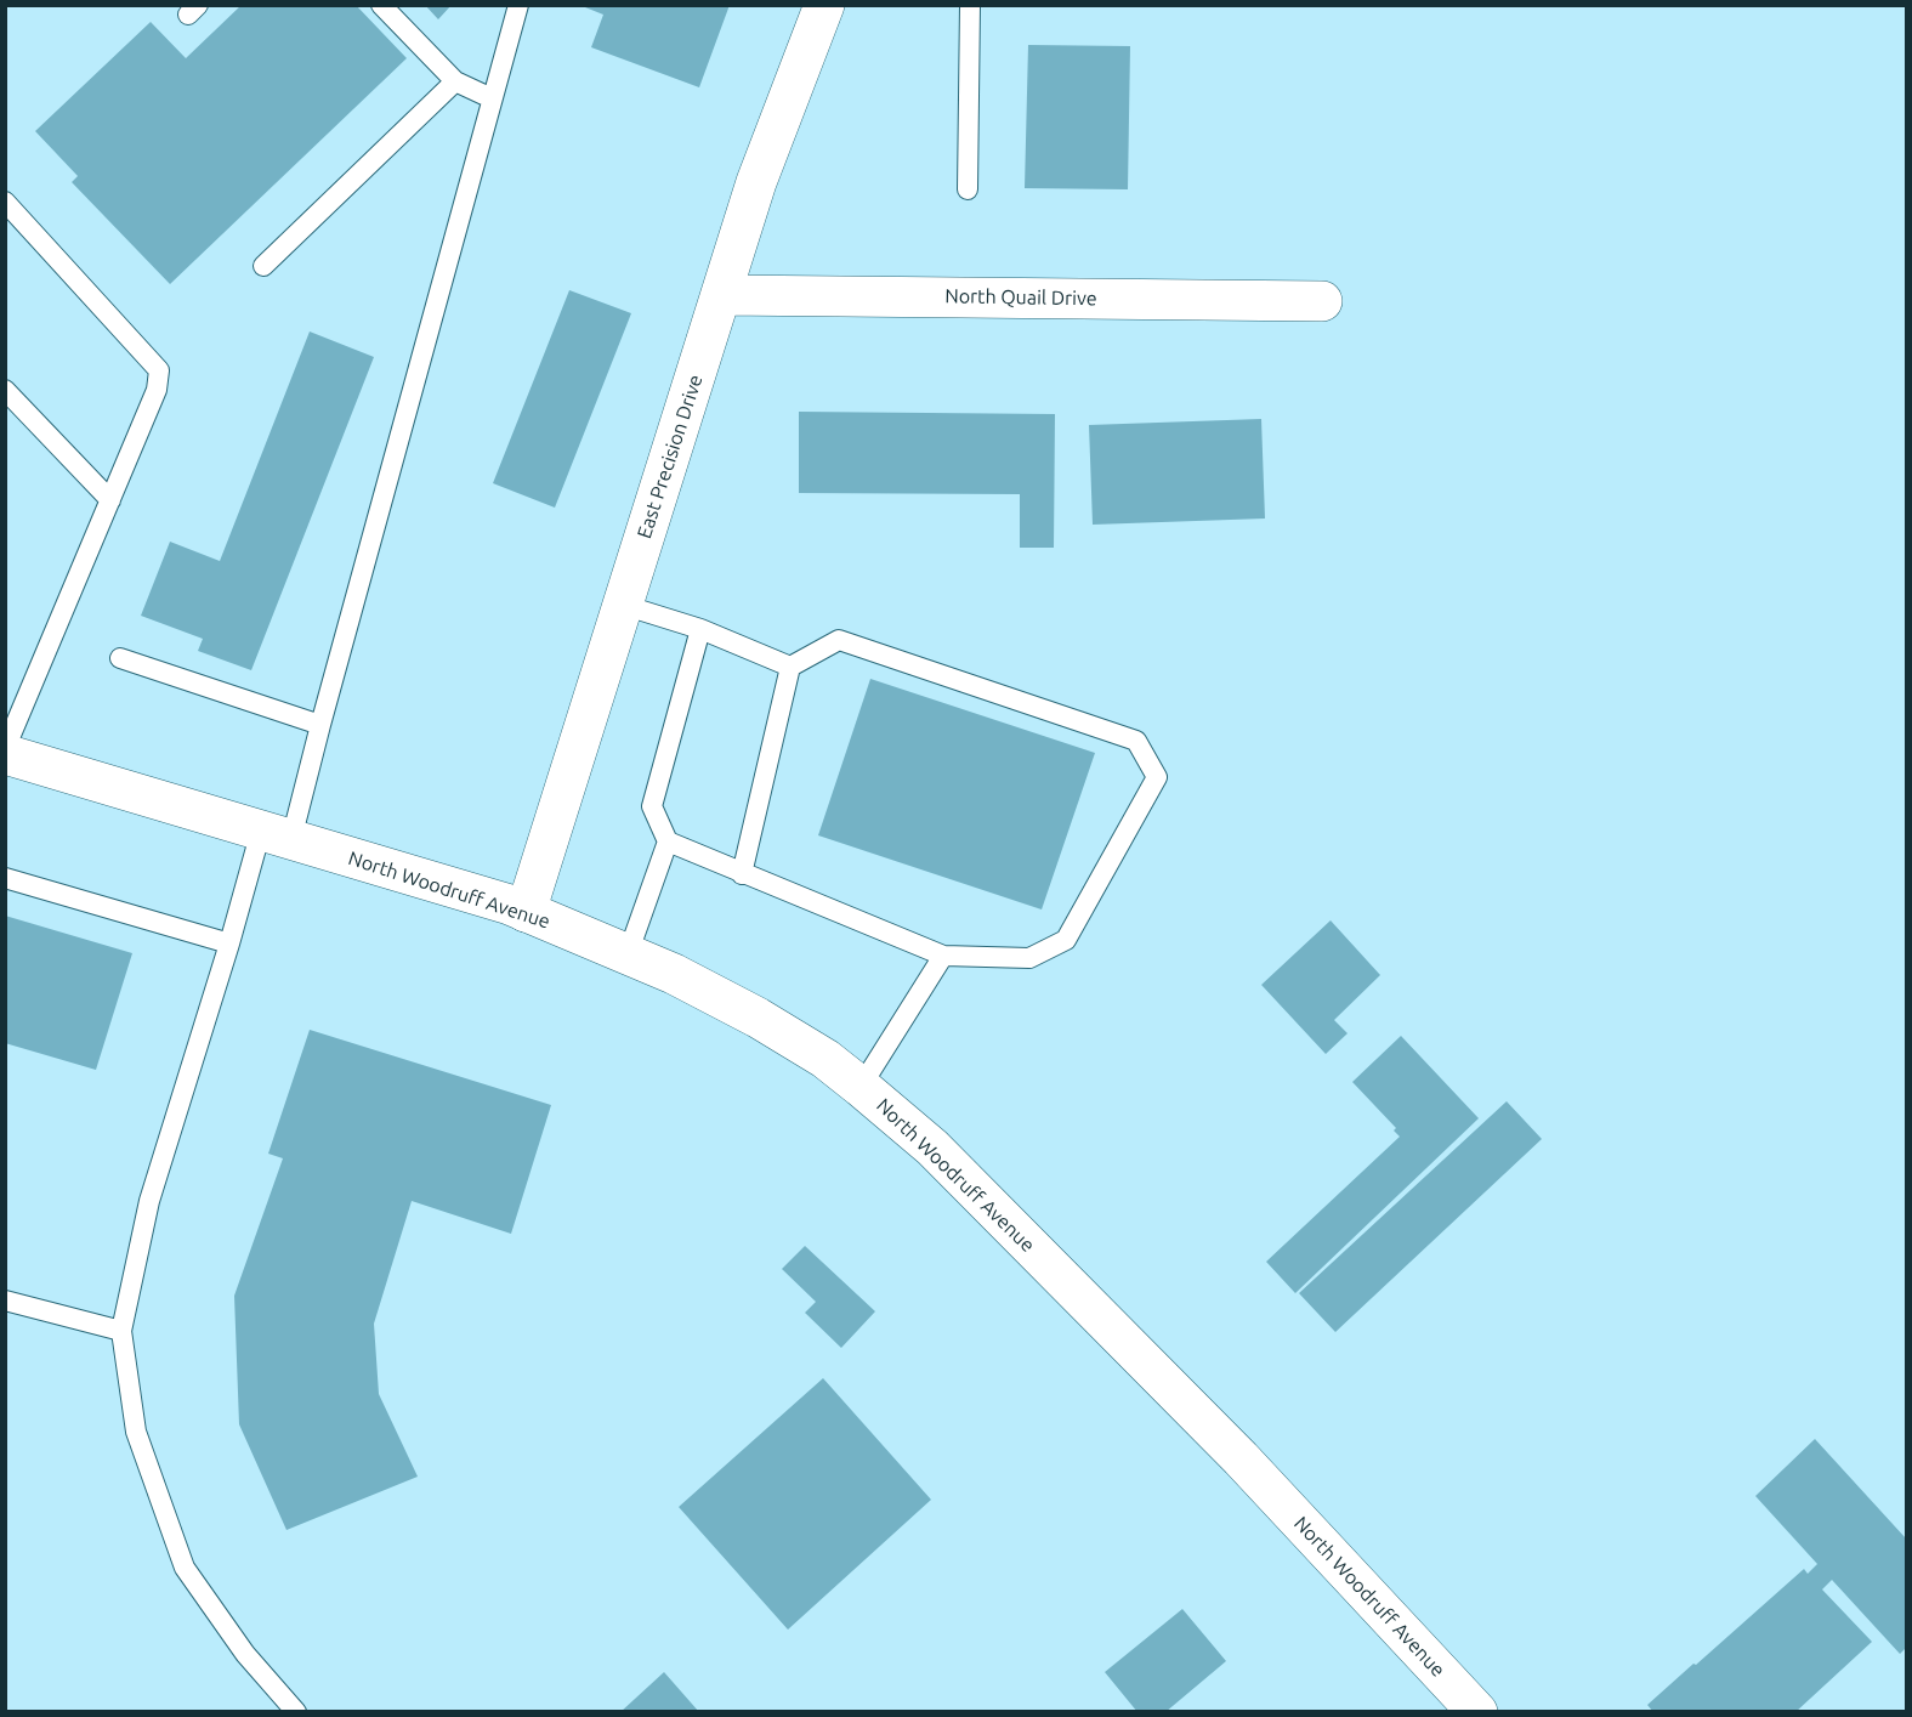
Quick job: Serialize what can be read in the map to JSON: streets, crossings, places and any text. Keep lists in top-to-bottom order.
{
  "streets": {
    "main road": ["North Quail Drive", "East Precision Drive", "North Woodruff Avenue"]
  },
  "crossings": [
    ["North Quail Drive", "East Precision Drive"],
    ["East Precision Drive", "North Woodruff Avenue"]
  ]
}
